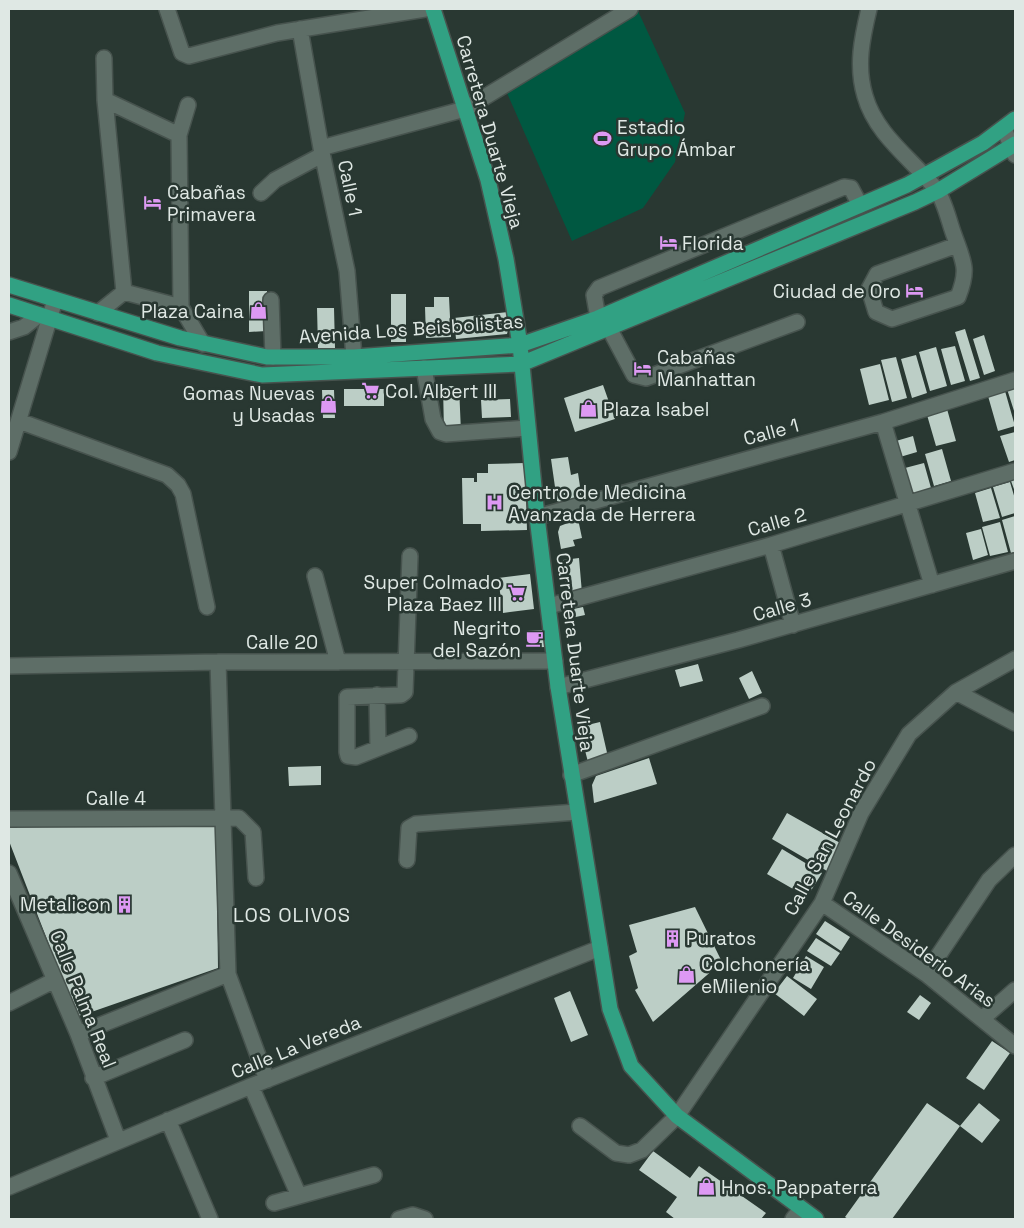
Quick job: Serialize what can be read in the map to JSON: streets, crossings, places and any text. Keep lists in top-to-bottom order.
{
  "streets": {
    "main road": ["Carretera Duarte Vieja", "Avenida Los Beisbolistas"],
    "street": [
      "Calle 1",
      "Calle 2",
      "Calle 3",
      "Calle 20",
      "Calle 4",
      "Calle San Leonardo",
      "Calle Desiderio Arias",
      "Calle Palma Real",
      "Calle La Vereda"
    ]
  },
  "crossings": [
    ["Carretera Duarte Vieja", "Calle 1"],
    ["Carretera Duarte Vieja", "Avenida Los Beisbolistas"],
    ["Carretera Duarte Vieja", "Calle 2"],
    ["Carretera Duarte Vieja", "Calle 3"],
    ["Carretera Duarte Vieja", "Calle 20"],
    ["Carretera Duarte Vieja", "Calle San Leonardo"],
    ["Carretera Duarte Vieja", "Calle La Vereda"],
    ["Calle 1", "Avenida Los Beisbolistas"],
    ["Calle San Leonardo", "Calle Desiderio Arias"],
    ["Calle Palma Real", "Calle La Vereda"]
  ],
  "districts": ["LOS OLIVOS"],
  "places": {
    "sports": ["Estadio Grupo Ámbar"],
    "hotel": [
      "Cabañas Primavera",
      "Florida",
      "Ciudad de Oro",
      "Cabañas Manhattan"
    ],
    "shop": [
      "Plaza Caina",
      "Gomas Nuevas y Usadas",
      "Plaza Isabel",
      "Colchonería eMilenio",
      "Hnos. Pappaterra"
    ],
    "supermarket": ["Col. Albert III", "Super Colmado Plaza Baez III"],
    "hospital": ["Centro de Medicina Avanzada de Herrera"],
    "cafe": ["Negrito del Sazón"],
    "building": ["Metalicon", "Puratos"]
  }
}
